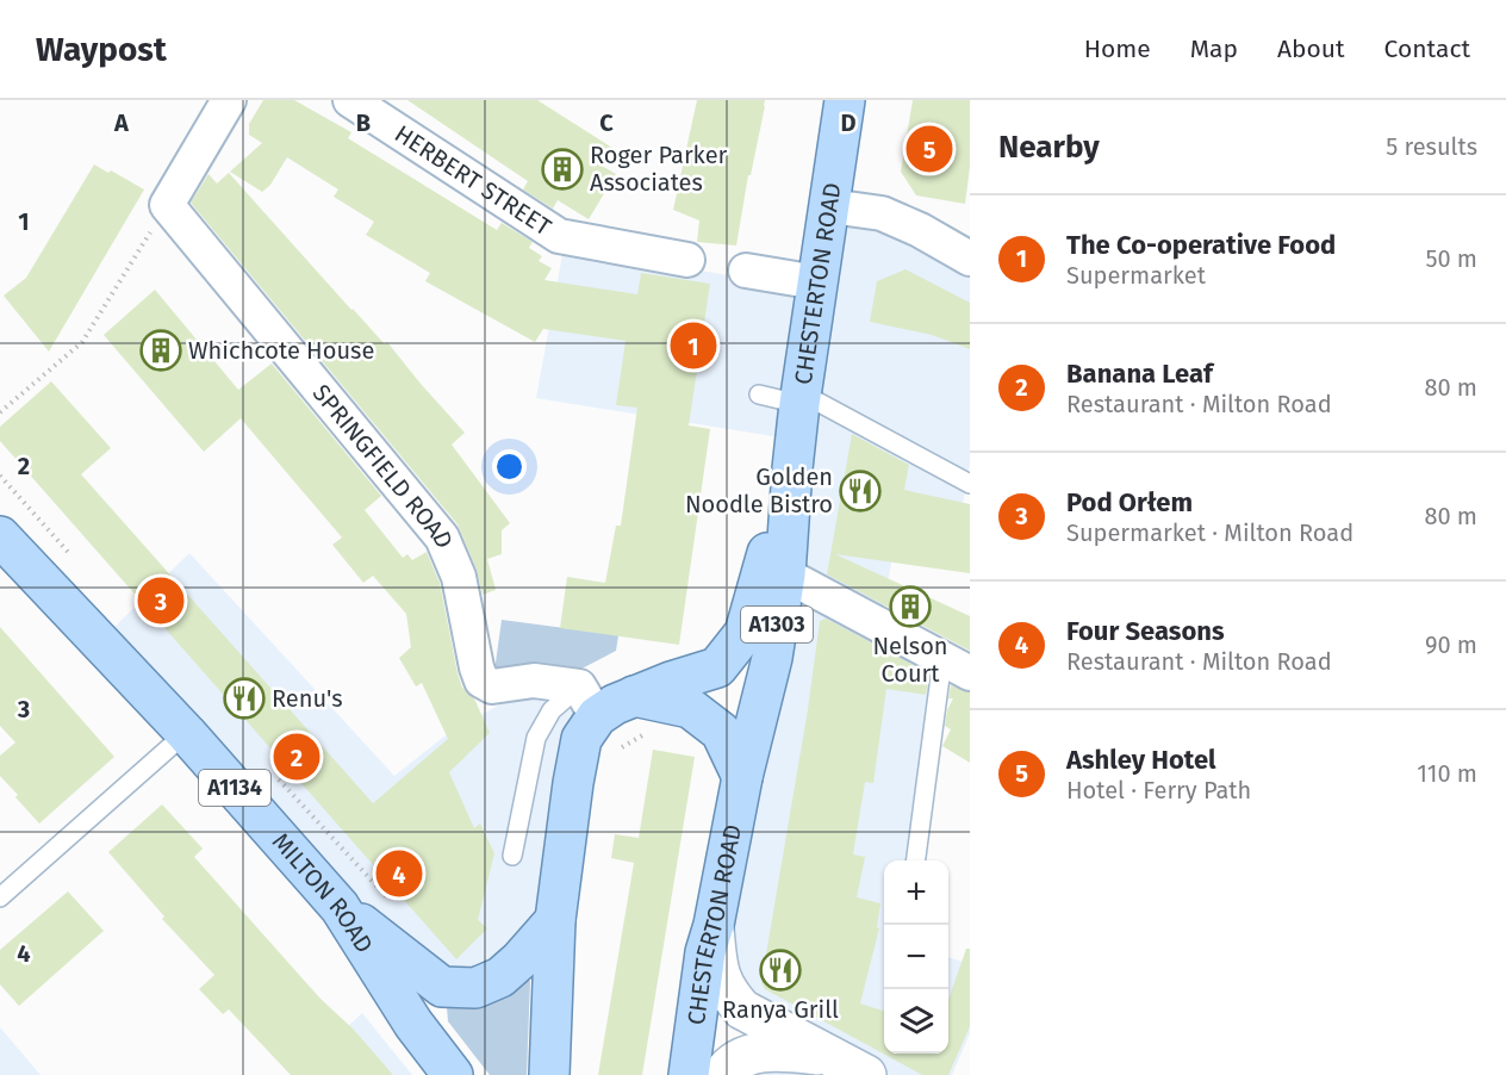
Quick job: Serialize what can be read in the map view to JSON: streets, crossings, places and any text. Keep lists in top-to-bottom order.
{
  "streets": {
    "main road": [
      "CHESTERTON ROAD",
      "A1303",
      "A1134",
      "MILTON ROAD"
    ],
    "street": ["HERBERT STREET", "SPRINGFIELD ROAD"]
  },
  "crossings": [
    ["CHESTERTON ROAD", "A1303"]
  ],
  "places": {
    "building": ["Roger Parker Associates", "Whichcote House", "Nelson Court"],
    "restaurant": ["Golden Noodle Bistro", "Renu's", "Ranya Grill"]
  },
  "page": {
    "header": "Waypost",
    "nav": [
      "Home",
      "Map",
      "About",
      "Contact"
    ],
    "heading": ["Nearby", "5 results"],
    "pins": [
      "5",
      "1",
      "3",
      "2",
      "4"
    ],
    "list": [
      {
        "mark": "1",
        "name": "The Co-operative Food",
        "note": "Supermarket",
        "value": "50 m"
      },
      {
        "mark": "2",
        "name": "Banana Leaf",
        "note": "Restaurant · Milton Road",
        "value": "80 m"
      },
      {
        "mark": "3",
        "name": "Pod Orłem",
        "note": "Supermarket · Milton Road",
        "value": "80 m"
      },
      {
        "mark": "4",
        "name": "Four Seasons",
        "note": "Restaurant · Milton Road",
        "value": "90 m"
      },
      {
        "mark": "5",
        "name": "Ashley Hotel",
        "note": "Hotel · Ferry Path",
        "value": "110 m"
      }
    ],
    "map_buttons": ["+", "−"]
  },
  "grid": {
    "columns": [
      "A",
      "B",
      "C",
      "D"
    ],
    "rows": [
      "1",
      "2",
      "3",
      "4"
    ]
  }
}
